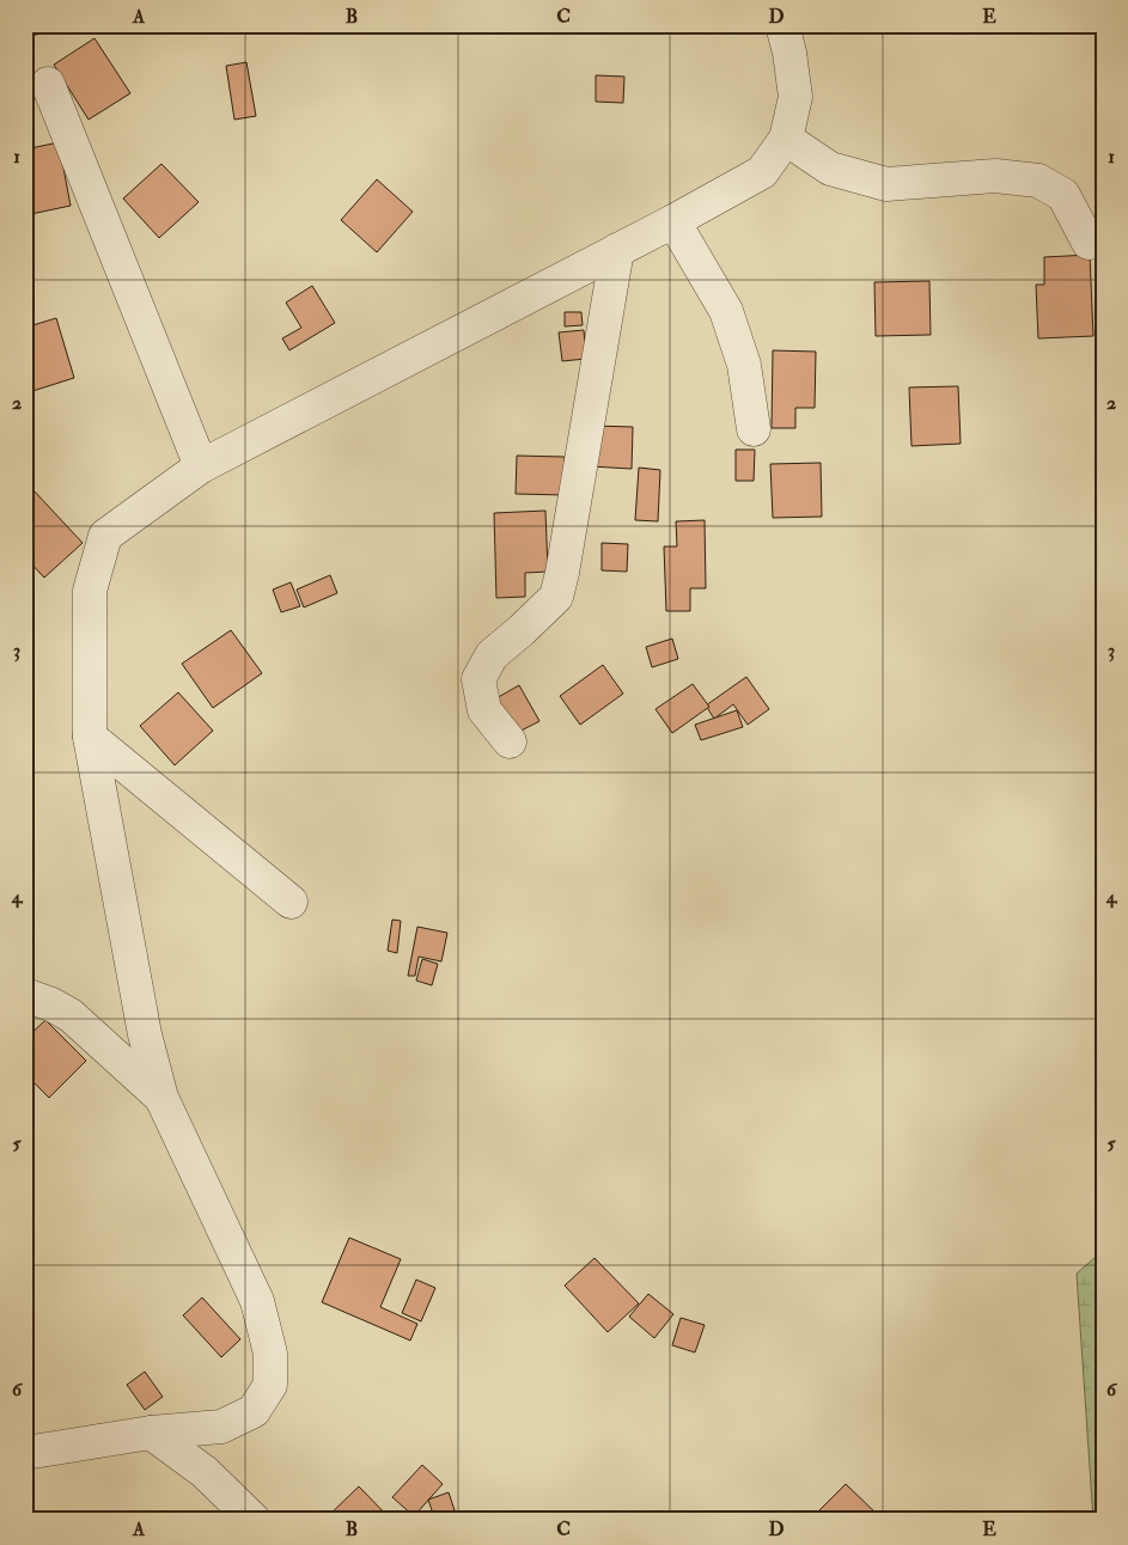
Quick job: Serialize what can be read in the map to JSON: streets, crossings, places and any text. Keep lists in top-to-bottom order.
{
  "grid": {
    "columns": [
      "A",
      "B",
      "C",
      "D",
      "E"
    ],
    "rows": [
      "1",
      "2",
      "3",
      "4",
      "5",
      "6"
    ]
  }
}
